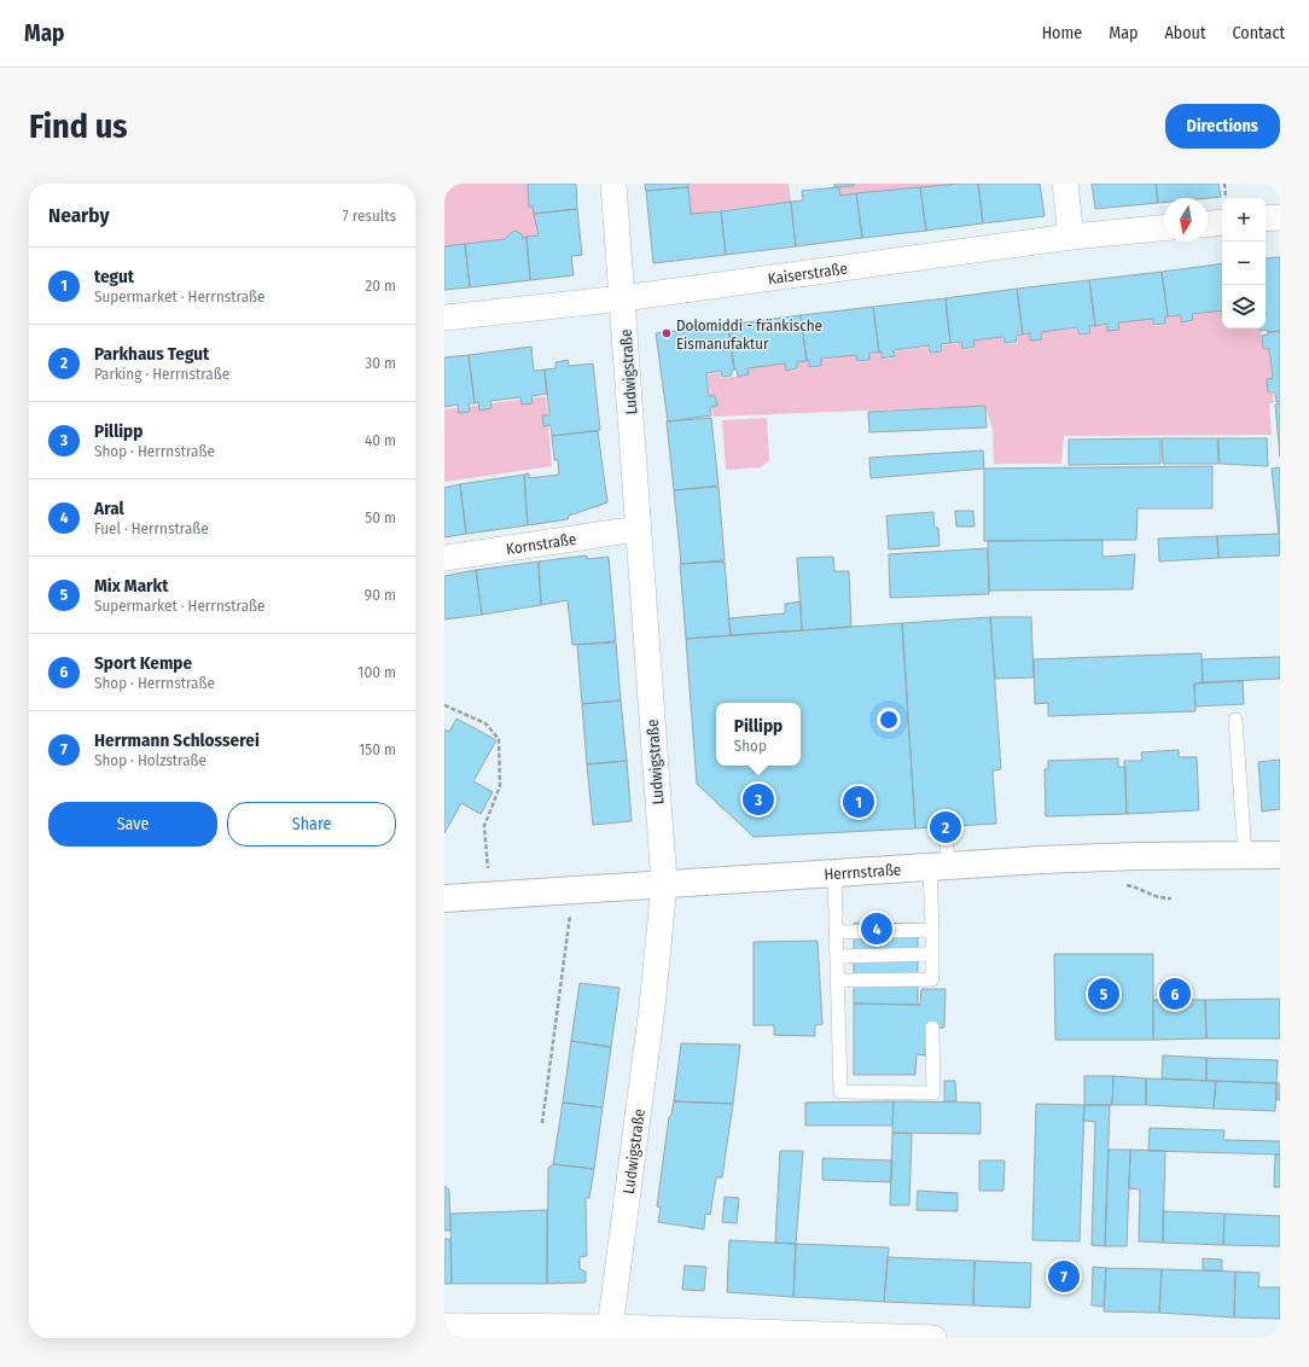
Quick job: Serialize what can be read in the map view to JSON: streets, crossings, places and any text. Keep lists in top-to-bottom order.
{
  "streets": {
    "street": [
      "Kaiserstraße",
      "Ludwigstraße",
      "Kornstraße",
      "Herrnstraße"
    ]
  },
  "crossings": [
    ["Kaiserstraße", "Ludwigstraße"],
    ["Ludwigstraße", "Kornstraße"],
    ["Ludwigstraße", "Herrnstraße"]
  ],
  "places": ["Dolomiddi - fränkische Eismanufaktur"],
  "north": "bottom",
  "page": {
    "header": "Map",
    "nav": [
      "Home",
      "Map",
      "About",
      "Contact"
    ],
    "buttons": [
      "Directions",
      ["Save", "Share"]
    ],
    "title": "Find us",
    "heading": ["Nearby", "7 results"],
    "map_buttons": ["+", "−"],
    "list": [
      {
        "mark": "1",
        "name": "tegut",
        "note": "Supermarket · Herrnstraße",
        "value": "20 m"
      },
      {
        "mark": "2",
        "name": "Parkhaus Tegut",
        "note": "Parking · Herrnstraße",
        "value": "30 m"
      },
      {
        "mark": "3",
        "name": "Pillipp",
        "note": "Shop · Herrnstraße",
        "value": "40 m"
      },
      {
        "mark": "4",
        "name": "Aral",
        "note": "Fuel · Herrnstraße",
        "value": "50 m"
      },
      {
        "mark": "5",
        "name": "Mix Markt",
        "note": "Supermarket · Herrnstraße",
        "value": "90 m"
      },
      {
        "mark": "6",
        "name": "Sport Kempe",
        "note": "Shop · Herrnstraße",
        "value": "100 m"
      },
      {
        "mark": "7",
        "name": "Herrmann Schlosserei",
        "note": "Shop · Holzstraße",
        "value": "150 m"
      }
    ],
    "popup": ["Pillipp", "Shop"],
    "pins": [
      "3",
      "1",
      "2",
      "4",
      "5",
      "6",
      "7"
    ]
  }
}
